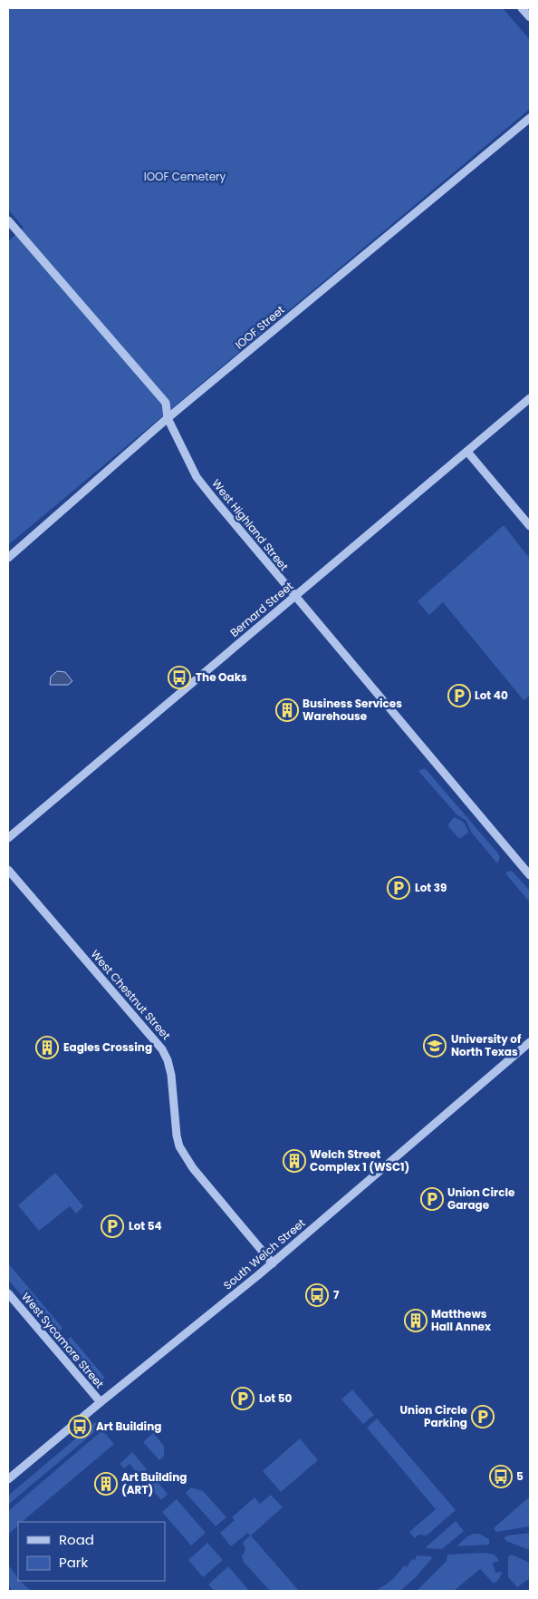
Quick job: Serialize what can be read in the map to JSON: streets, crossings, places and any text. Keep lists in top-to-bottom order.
{
  "streets": {
    "street": [
      "IOOF Street",
      "West Highland Street",
      "Bernard Street",
      "West Chestnut Street",
      "South Welch Street",
      "West Sycamore Street"
    ]
  },
  "crossings": [
    ["IOOF Street", "West Highland Street"],
    ["West Highland Street", "Bernard Street"],
    ["West Chestnut Street", "South Welch Street"],
    ["South Welch Street", "West Sycamore Street"]
  ],
  "parks": ["IOOF Cemetery"],
  "places": {
    "bus stop": [
      "The Oaks",
      "7",
      "Art Building",
      "5"
    ],
    "parking": [
      "Lot 40",
      "Lot 39",
      "Union Circle Garage",
      "Lot 54",
      "Lot 50",
      "Union Circle Parking"
    ],
    "building": [
      "Business Services Warehouse",
      "Eagles Crossing",
      "Welch Street Complex 1 (WSC1)",
      "Matthews Hall Annex",
      "Art Building (ART)"
    ],
    "school or university": ["University of North Texas"]
  },
  "legend": ["Road", "Park"]
}
